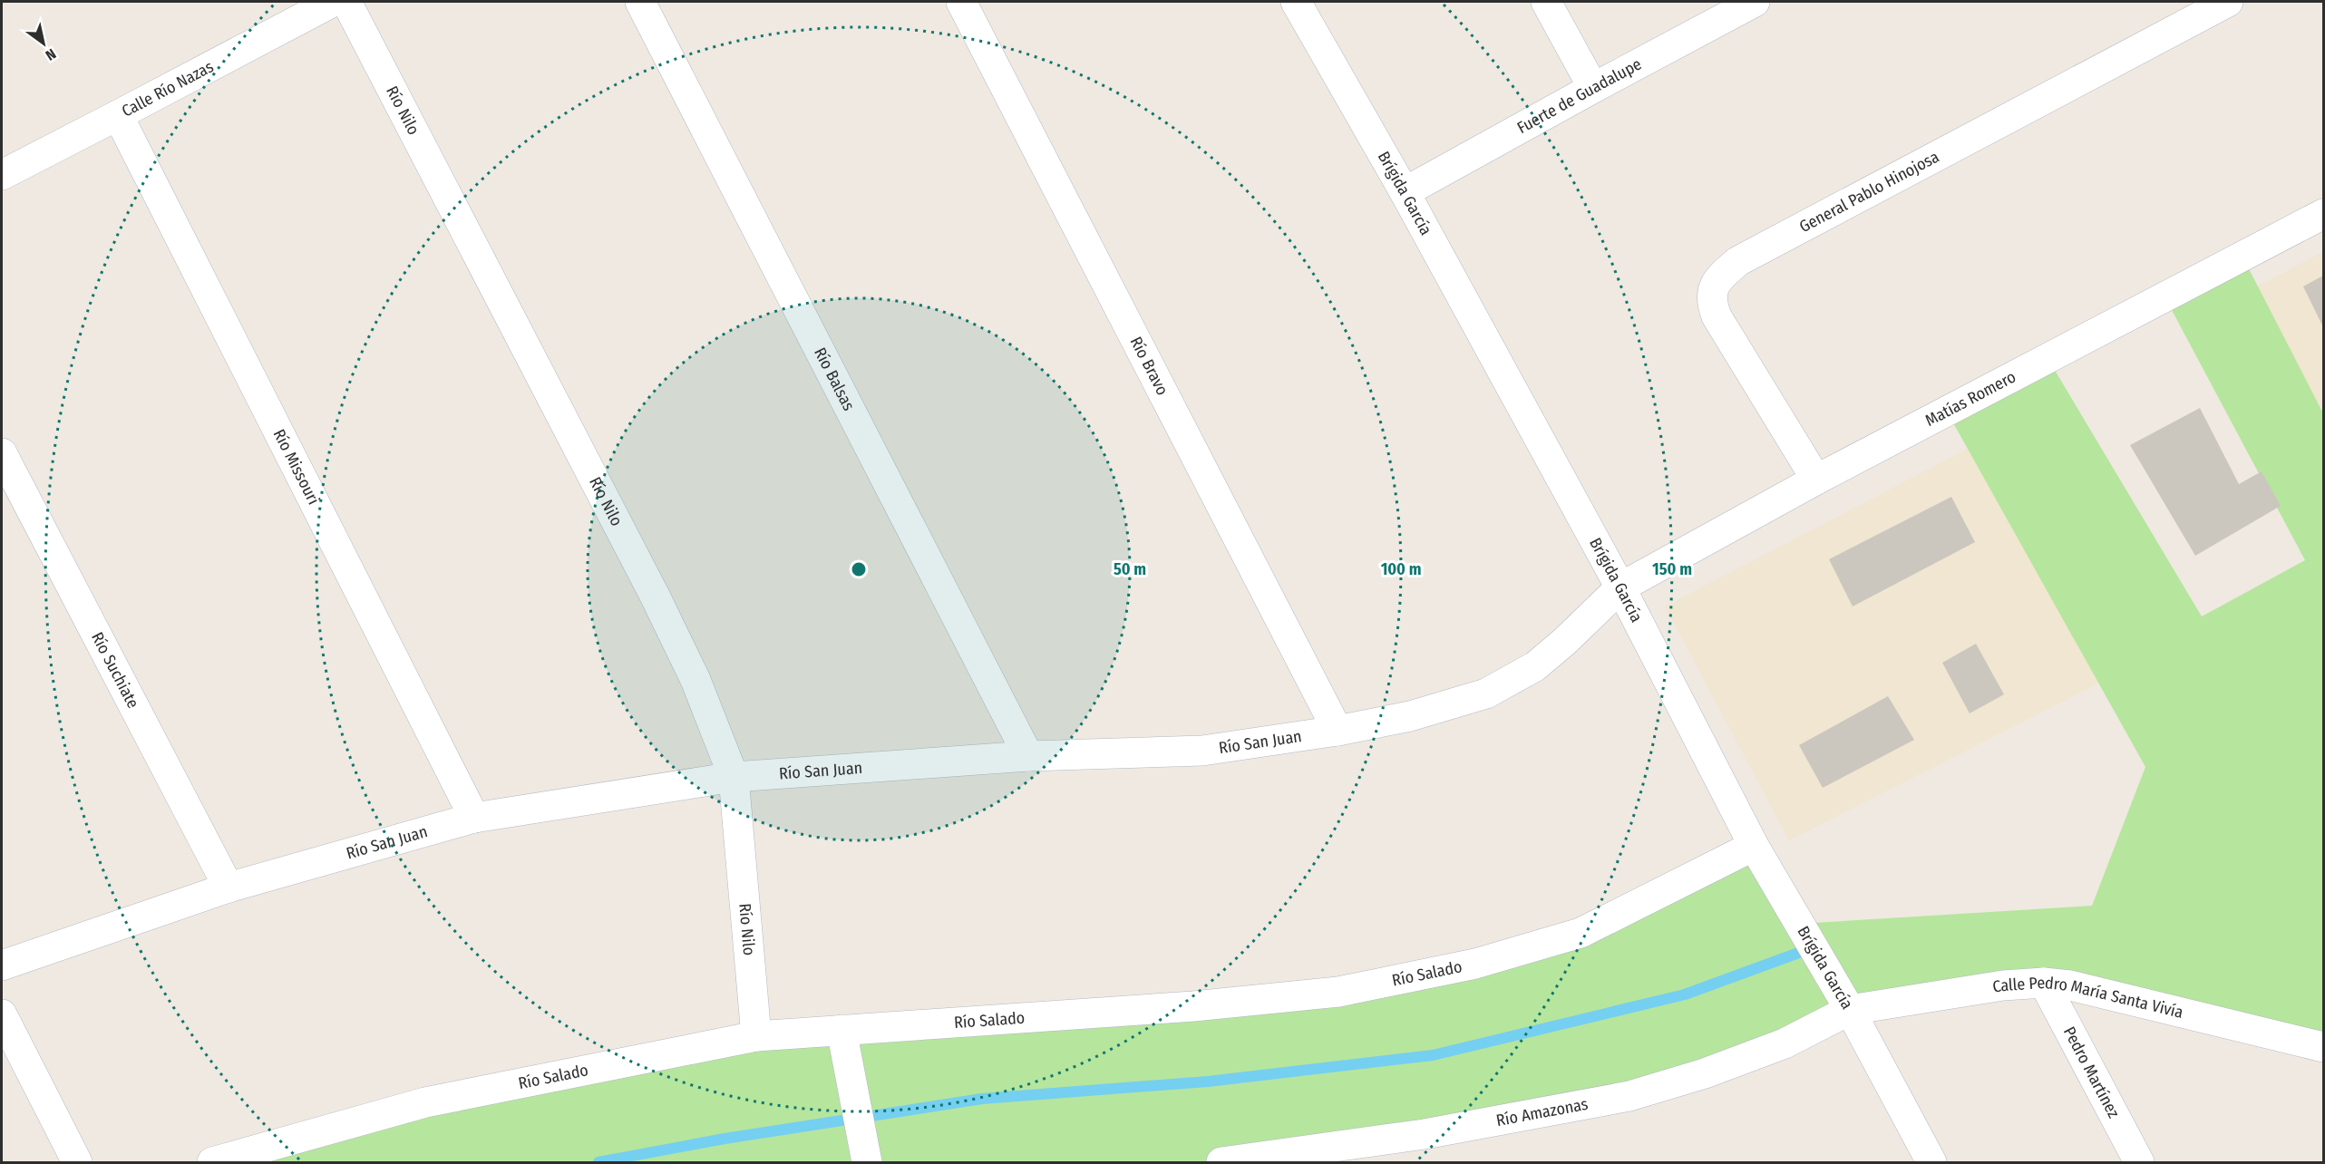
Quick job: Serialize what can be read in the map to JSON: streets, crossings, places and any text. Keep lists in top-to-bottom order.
{
  "streets": {
    "street": [
      "Calle Río Nazas",
      "Fuerte de Guadalupe",
      "Río Nilo",
      "General Pablo Hinojosa",
      "Brígida García",
      "Río Bravo",
      "Río Balsas",
      "Matías Romero",
      "Río Missouri",
      "Río Suchiate",
      "Río San Juan",
      "Río Salado",
      "Calle Pedro María Santa Vivía",
      "Pedro Martínez",
      "Río Amazonas"
    ]
  },
  "crossings": [
    ["Calle Río Nazas", "Río Missouri"],
    ["Fuerte de Guadalupe", "Brígida García"],
    ["Río Nilo", "Río San Juan"],
    ["Río Nilo", "Río Salado"],
    ["General Pablo Hinojosa", "Matías Romero"],
    ["Brígida García", "Matías Romero"],
    ["Brígida García", "Río San Juan"],
    ["Brígida García", "Río Salado"],
    ["Brígida García", "Calle Pedro María Santa Vivía"],
    ["Brígida García", "Río Amazonas"],
    ["Río Bravo", "Río San Juan"],
    ["Río Balsas", "Río San Juan"],
    ["Matías Romero", "Río San Juan"],
    ["Río Missouri", "Río San Juan"],
    ["Río Suchiate", "Río San Juan"],
    ["Calle Pedro María Santa Vivía", "Pedro Martínez"],
    ["Calle Pedro María Santa Vivía", "Río Amazonas"]
  ],
  "north": "bottom right",
  "rings": ["50 m", "100 m", "150 m"]
}
